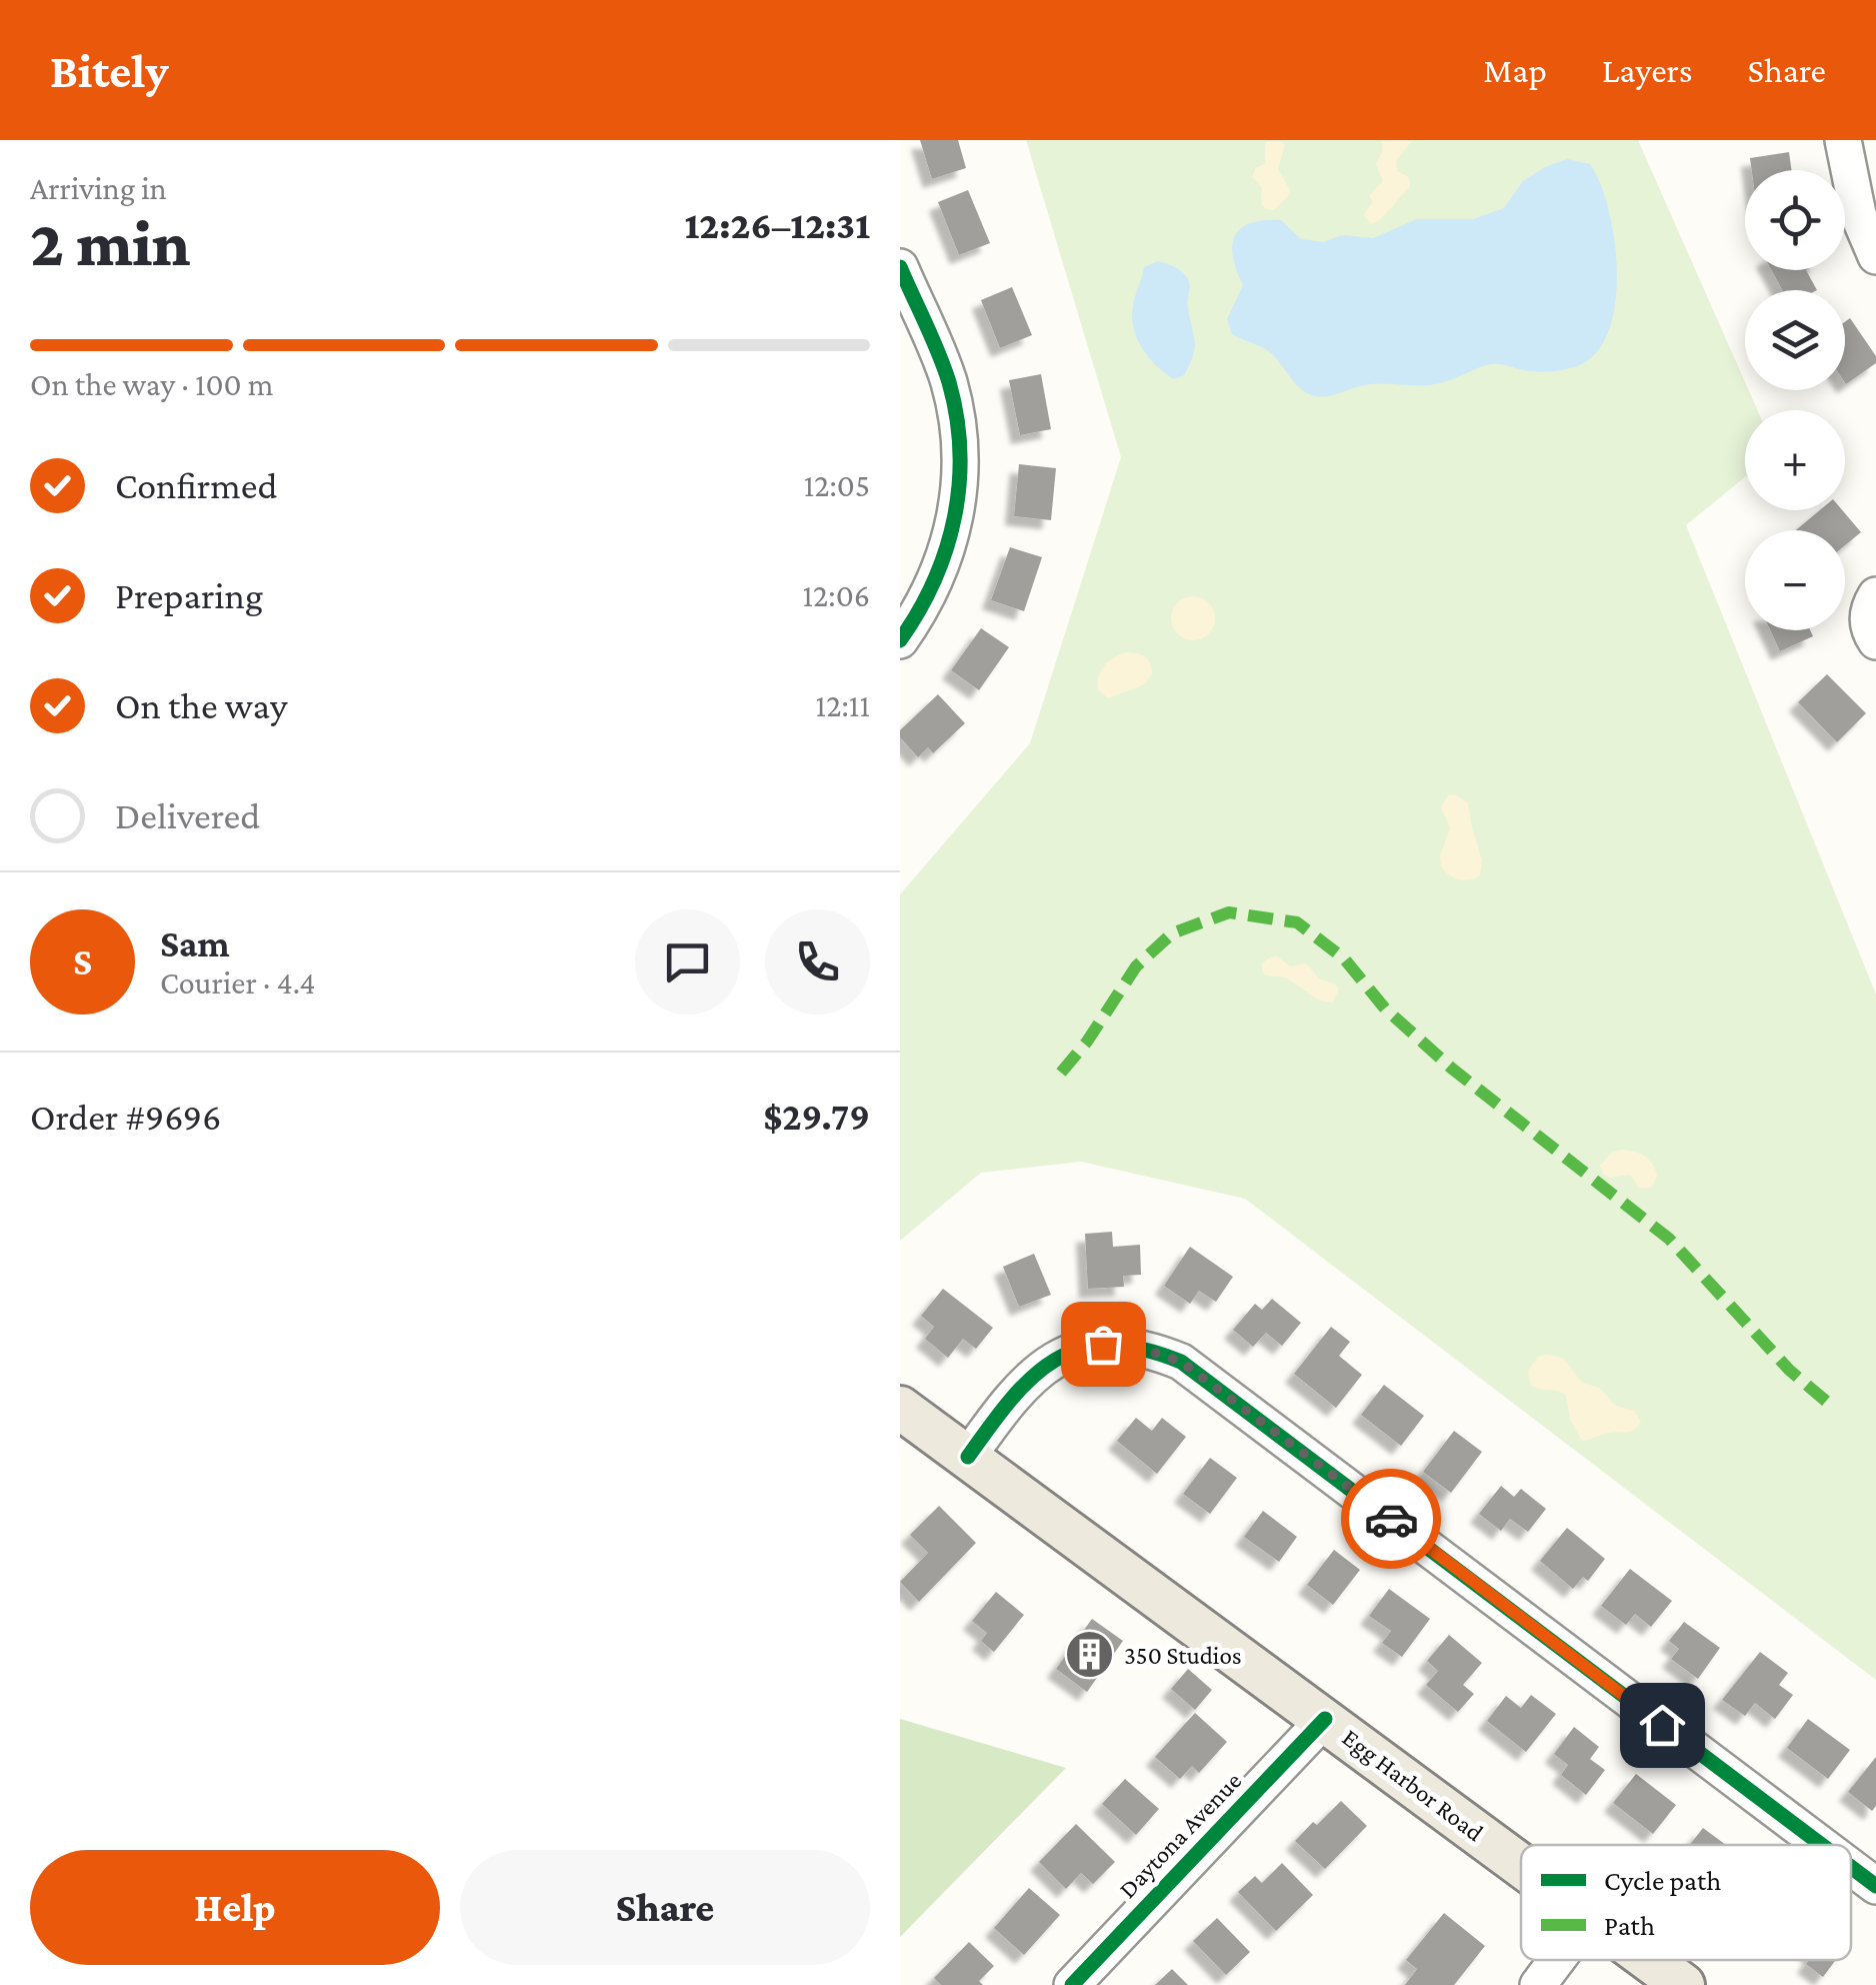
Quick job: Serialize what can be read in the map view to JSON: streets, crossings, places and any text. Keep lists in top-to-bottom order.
{
  "streets": {
    "main road": ["Egg Harbor Road"],
    "street": ["Daytona Avenue"]
  },
  "crossings": [
    ["Egg Harbor Road", "Daytona Avenue"]
  ],
  "places": {
    "building": ["350 Studios"]
  },
  "legend": ["Cycle path", "Path"],
  "page": {
    "header": "Bitely",
    "nav": ["Map", "Layers", "Share"],
    "heading": ["2 min", "Arriving in", "12:26–12:31"],
    "panel": [
      "Sam",
      "Courier · 4.4",
      "Order #9696",
      "$29.79"
    ],
    "map_buttons": ["+", "−"],
    "bar": "On the way · 100 m",
    "list": [
      ["Confirmed", "12:05"],
      ["Preparing", "12:06"],
      ["On the way", "12:11"],
      "Delivered"
    ],
    "round": "S",
    "buttons": ["Help", "Share"]
  }
}
